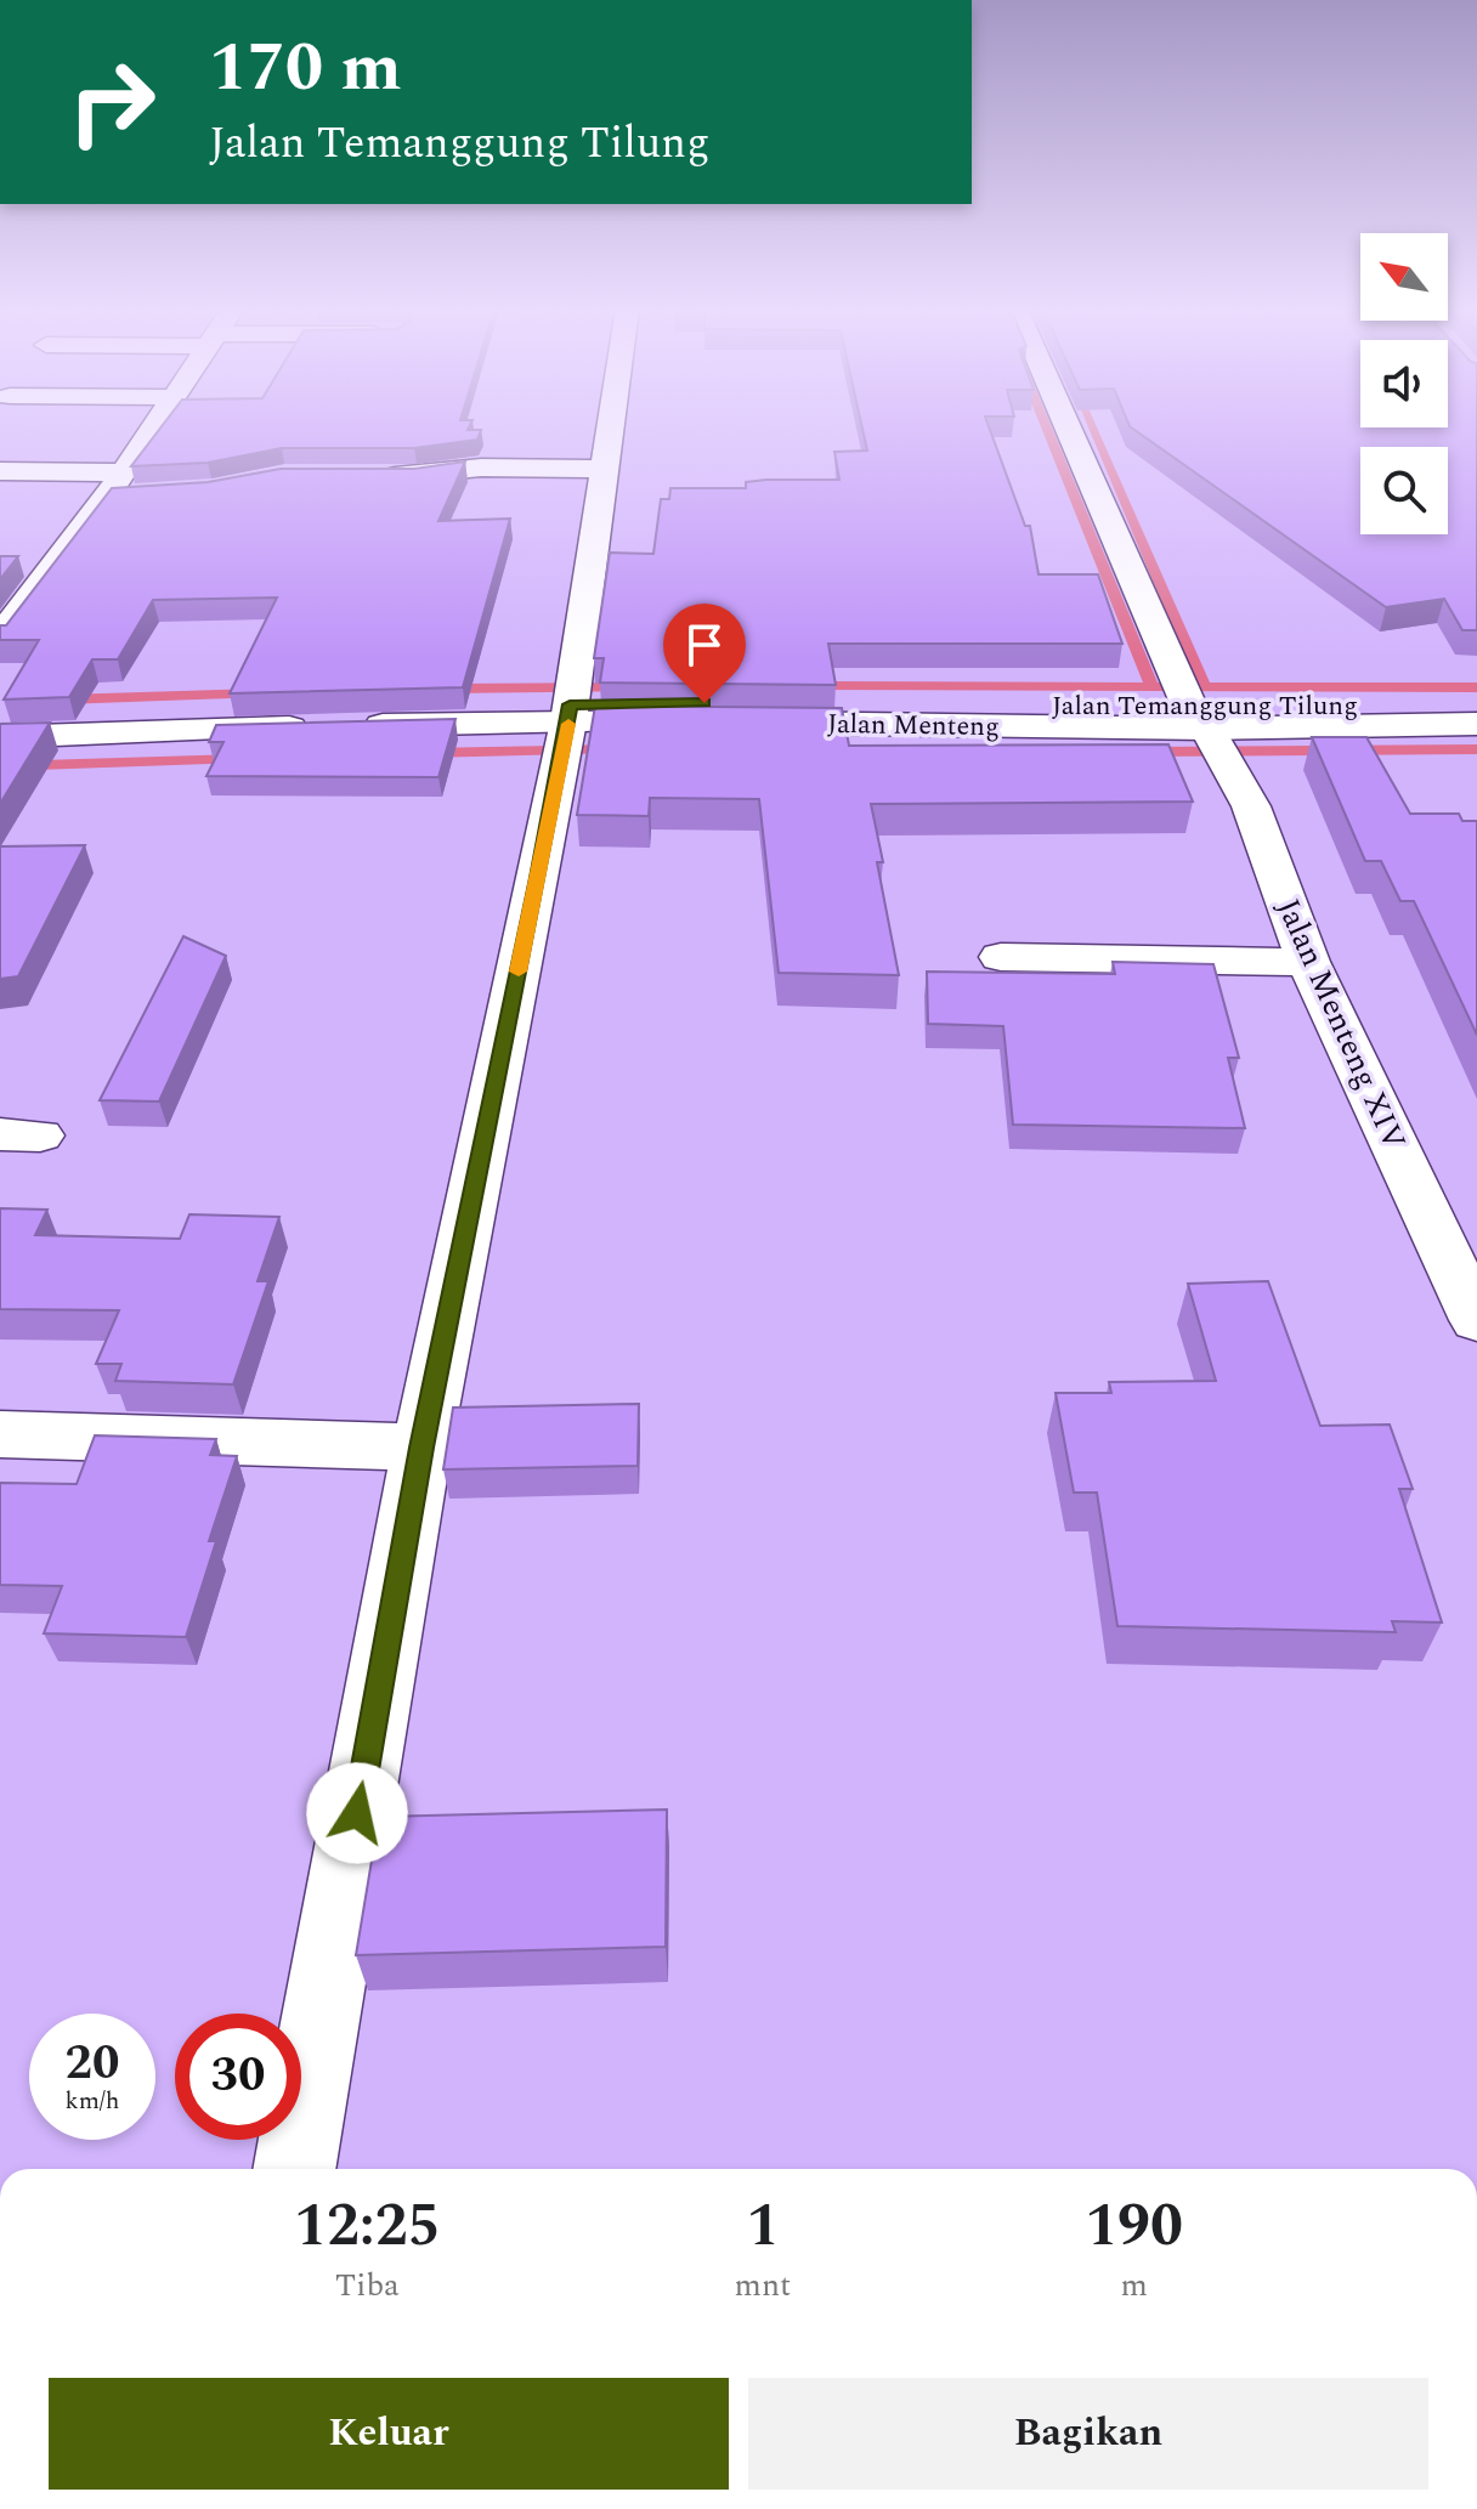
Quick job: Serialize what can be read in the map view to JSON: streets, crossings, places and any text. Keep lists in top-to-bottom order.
{
  "streets": {
    "street": ["Jalan Temanggung Tilung", "Jalan Menteng", "Jalan Menteng XIV"]
  },
  "crossings": [
    ["Jalan Temanggung Tilung", "Jalan Menteng"],
    ["Jalan Temanggung Tilung", "Jalan Menteng XIV"],
    ["Jalan Menteng", "Jalan Menteng XIV"]
  ],
  "north": "top left",
  "page": {
    "turn": ["170 m", "Jalan Temanggung Tilung"],
    "speed": "20 km/h",
    "limit": "30",
    "eta": [
      "12:25",
      "Tiba",
      "1",
      "mnt",
      "190",
      "m"
    ],
    "buttons": ["Keluar", "Bagikan"]
  }
}
